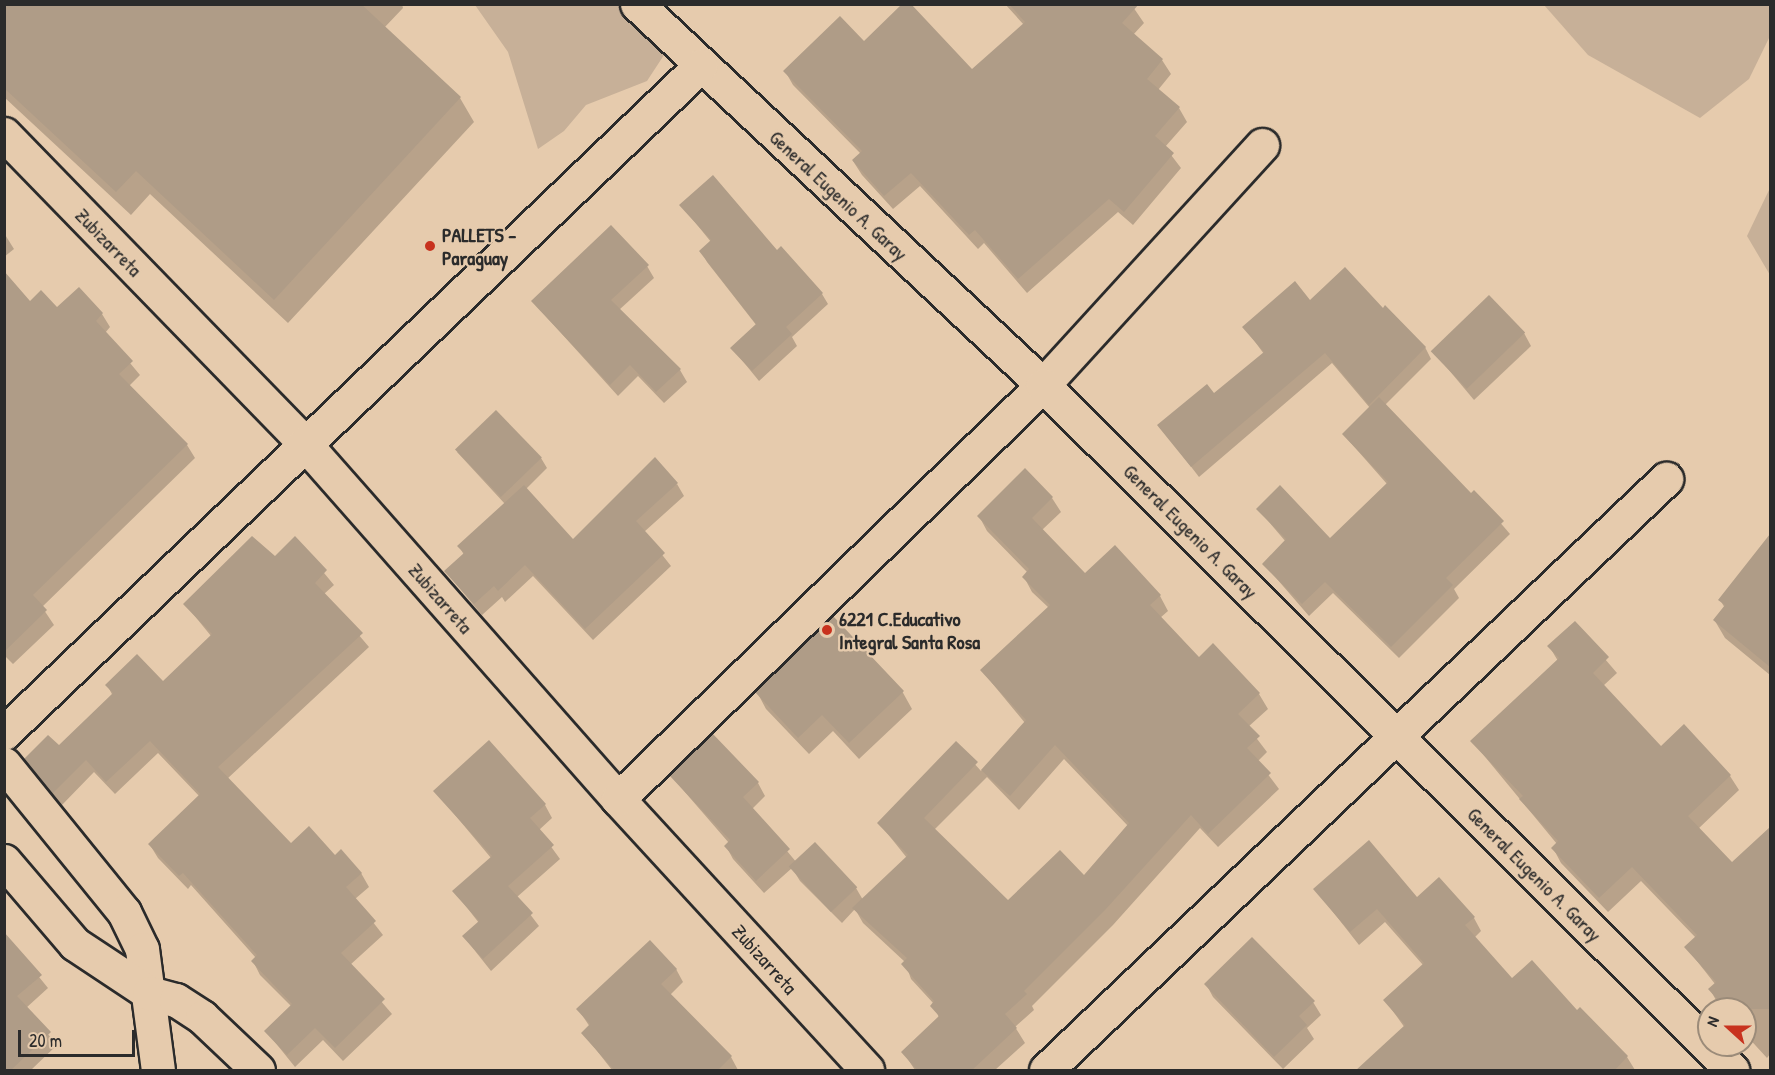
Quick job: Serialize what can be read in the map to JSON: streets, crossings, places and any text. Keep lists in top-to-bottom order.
{
  "streets": {
    "street": ["General Eugenio A. Garay", "Zubizarreta"]
  },
  "places": ["PALLETS - Paraguay", "6221 C.Educativo Integral Santa Rosa"],
  "scale_bar": "20 m",
  "north": "left"
}
